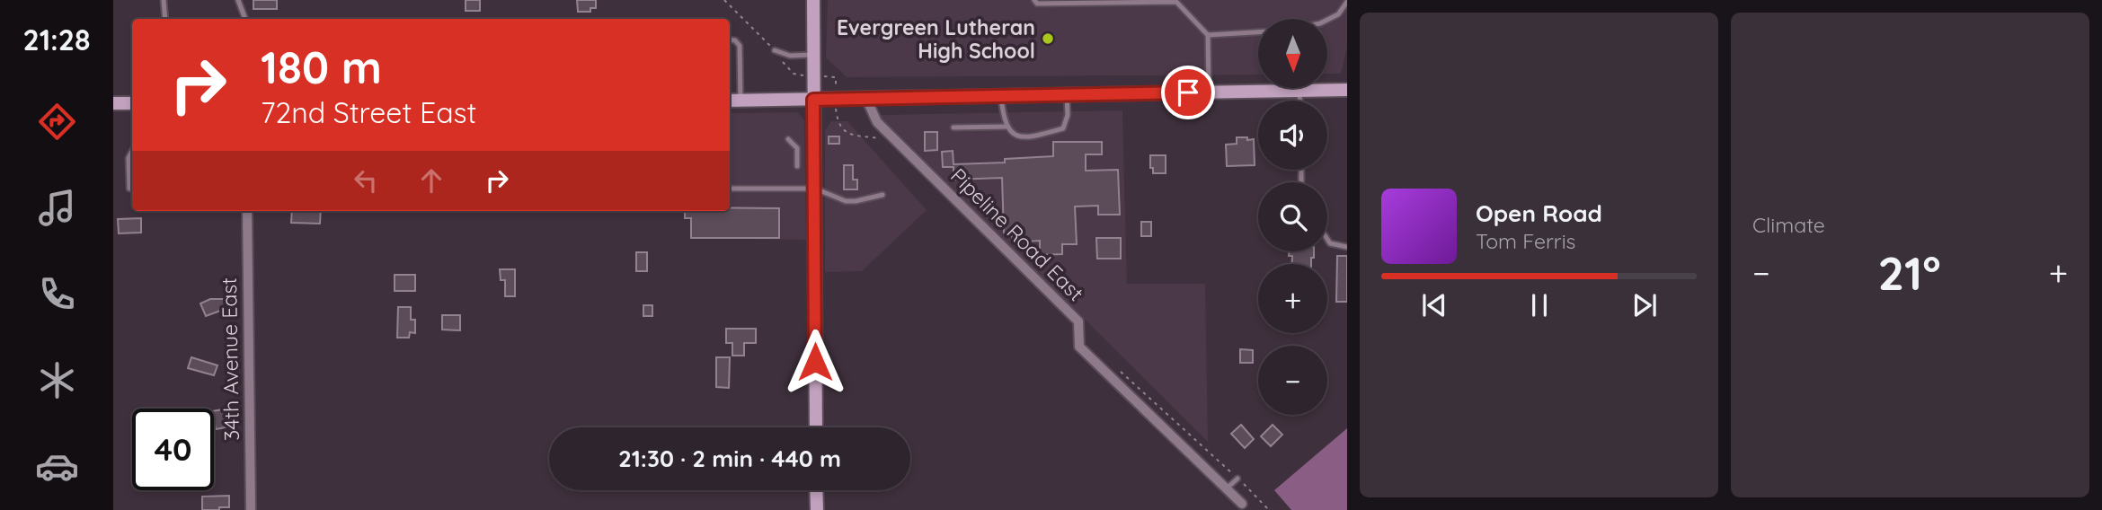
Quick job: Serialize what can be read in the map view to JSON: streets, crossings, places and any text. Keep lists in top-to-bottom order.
{
  "streets": {
    "street": ["Pipeline Road East", "34th Avenue East"]
  },
  "places": ["Evergreen Lutheran High School"],
  "north": "bottom",
  "page": {
    "tabs": "21:28",
    "tile": "Climate",
    "map_buttons": ["+", "−"],
    "turn": ["180 m", "72nd Street East"],
    "song": ["Open Road", "Tom Ferris"],
    "heat": ["−", "21°", "+"],
    "limit": "40",
    "trip": "21:30 · 2 min · 440 m"
  }
}
